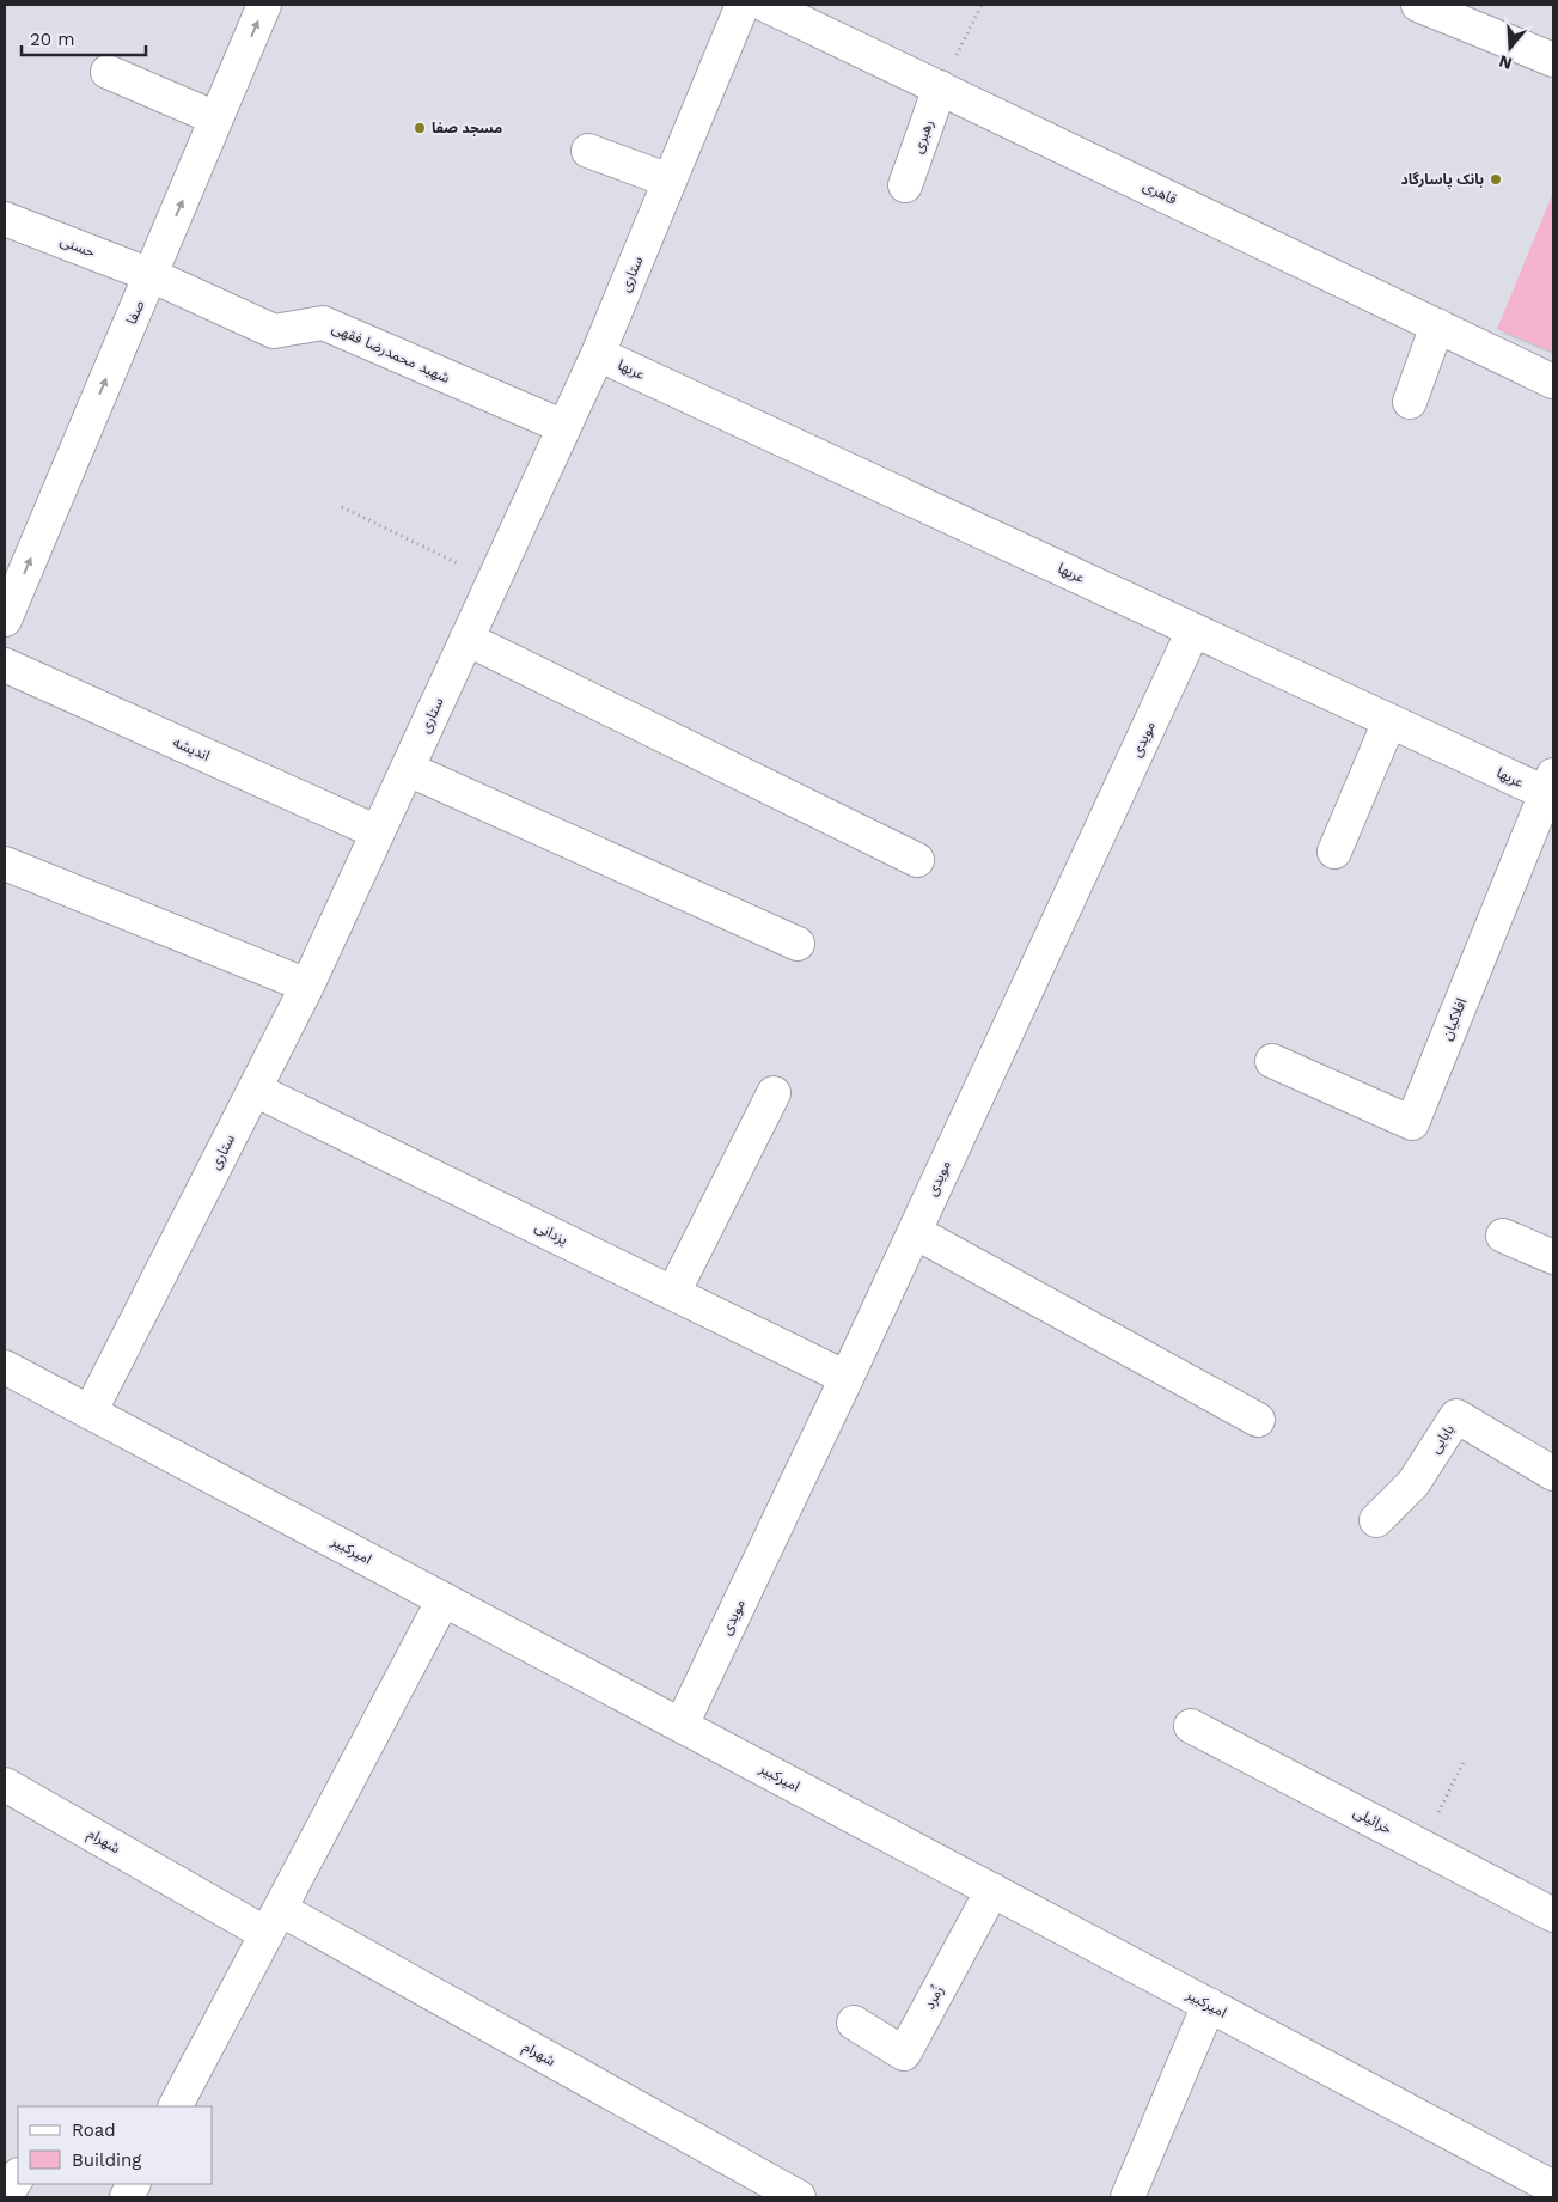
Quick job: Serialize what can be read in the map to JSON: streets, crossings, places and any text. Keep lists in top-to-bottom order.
{
  "streets": {
    "street": [
      "رهبری",
      "قاهری",
      "حسنی",
      "ستاری",
      "صفا",
      "شهید محمدرضا فقهی",
      "عربها",
      "مویدی",
      "اندیشه",
      "افلاکیان",
      "یزدانی",
      "بابایی",
      "امیرکبیر",
      "خرائیلی",
      "شهرام",
      "زُمرد"
    ]
  },
  "crossings": [
    ["رهبری", "قاهری"],
    ["حسنی", "صفا"],
    ["حسنی", "شهید محمدرضا فقهی"],
    ["ستاری", "شهید محمدرضا فقهی"],
    ["ستاری", "عربها"],
    ["ستاری", "اندیشه"],
    ["ستاری", "یزدانی"],
    ["ستاری", "امیرکبیر"],
    ["صفا", "شهید محمدرضا فقهی"],
    ["عربها", "مویدی"],
    ["عربها", "افلاکیان"],
    ["مویدی", "یزدانی"],
    ["مویدی", "امیرکبیر"],
    ["امیرکبیر", "زُمرد"]
  ],
  "one_way": ["صفا"],
  "places": ["مسجد صفا", "بانک پاسارگاد"],
  "legend": ["Road", "Building"],
  "scale_bar": "20 m",
  "north": "bottom"
}
